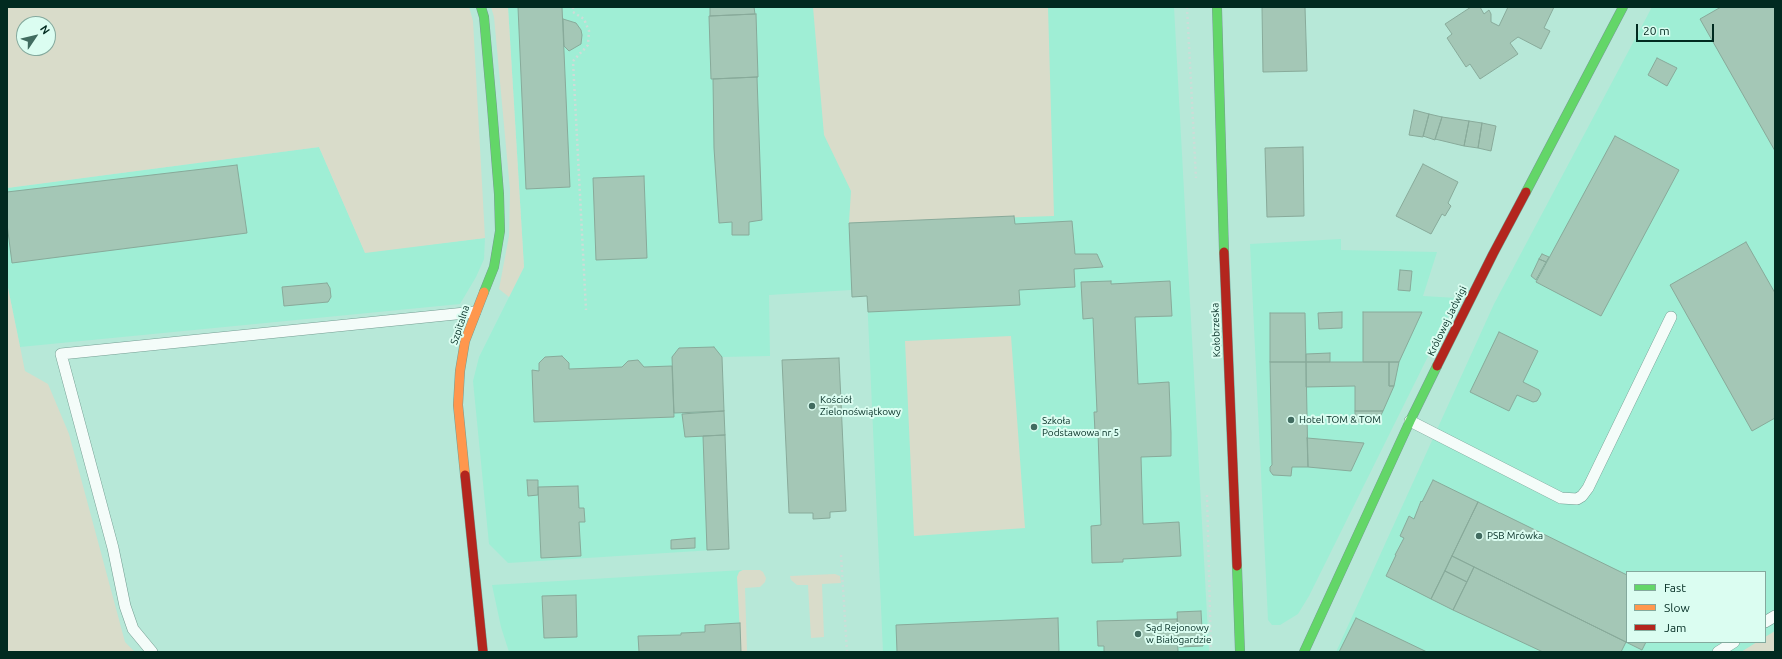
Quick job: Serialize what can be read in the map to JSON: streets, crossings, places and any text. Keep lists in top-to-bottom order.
{
  "streets": {
    "street": ["Królowej Jadwigi", "Szpitalna", "Kołobrzeska"]
  },
  "places": [
    "Kościół Zielonoświątkowy",
    "Hotel TOM & TOM",
    "Szkoła Podstawowa nr 5",
    "PSB Mrówka",
    "Sąd Rejonowy w Białogardzie"
  ],
  "legend": ["Fast", "Slow", "Jam"],
  "scale_bar": "20 m",
  "north": "top right"
}
